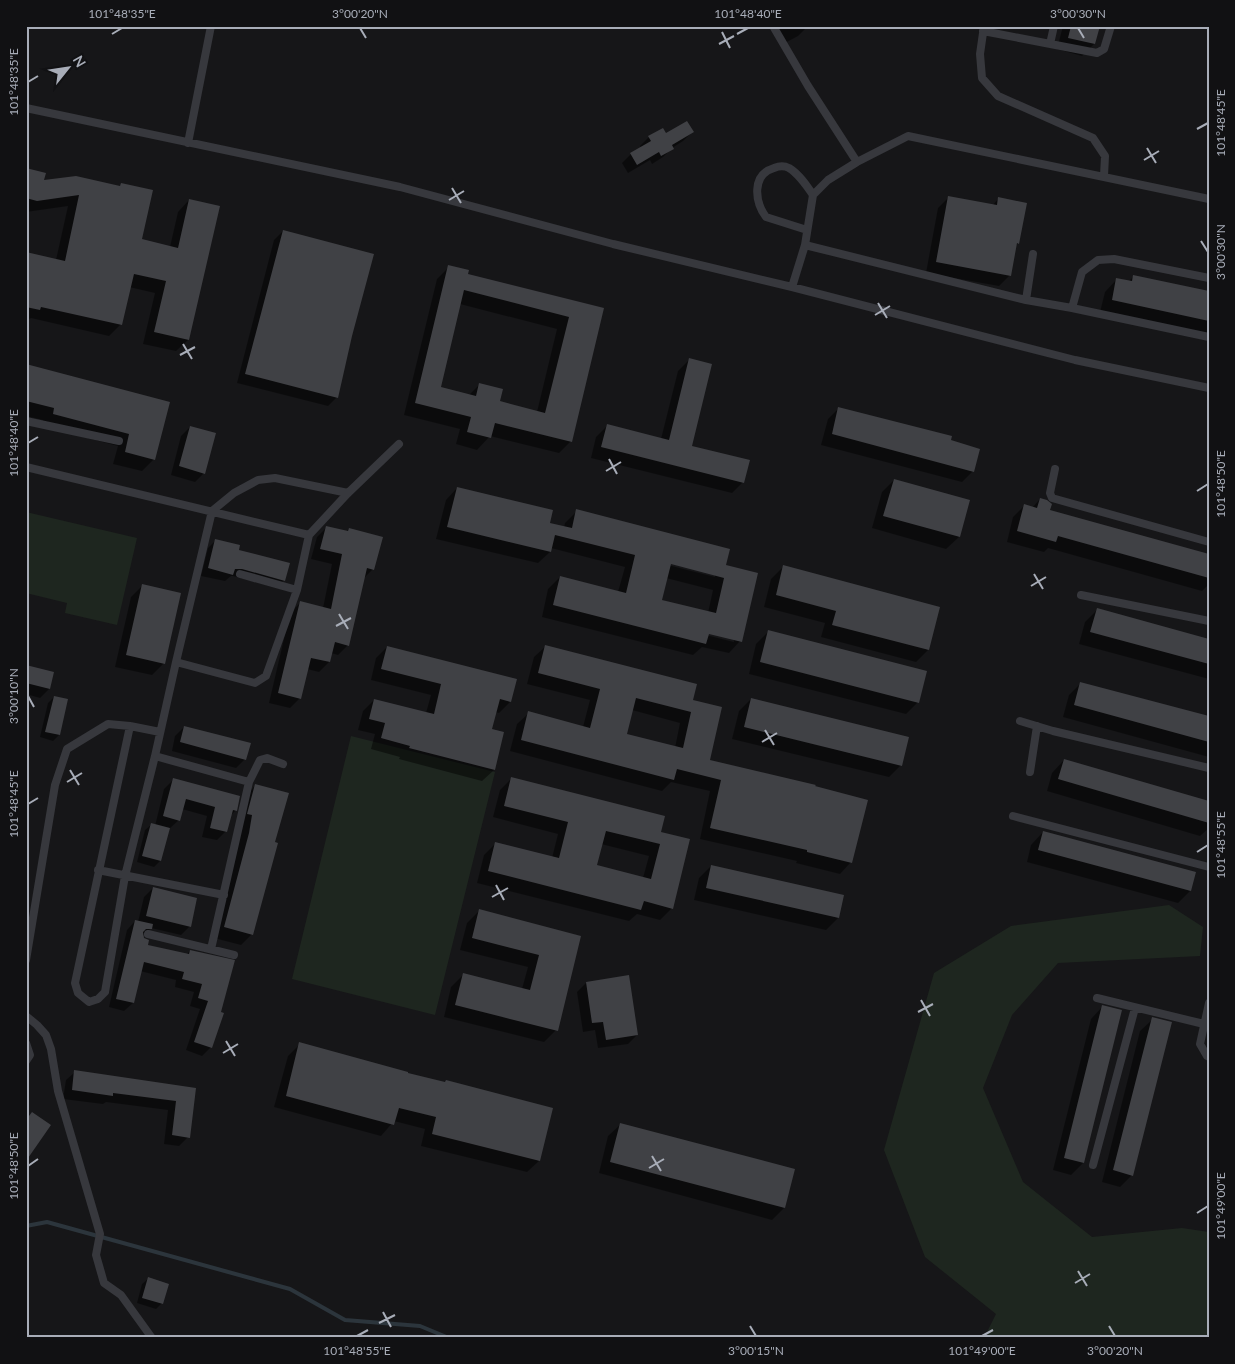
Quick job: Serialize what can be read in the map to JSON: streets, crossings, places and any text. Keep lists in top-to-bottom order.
{
  "north": "top right",
  "coordinates": [
    "101°48'35\"E",
    "3°00'20\"N",
    "101°48'40\"E",
    "3°00'30\"N",
    "101°48'45\"E",
    "101°48'50\"E",
    "3°00'10\"N",
    "101°48'55\"E",
    "101°49'00\"E",
    "3°00'15\"N"
  ]
}
